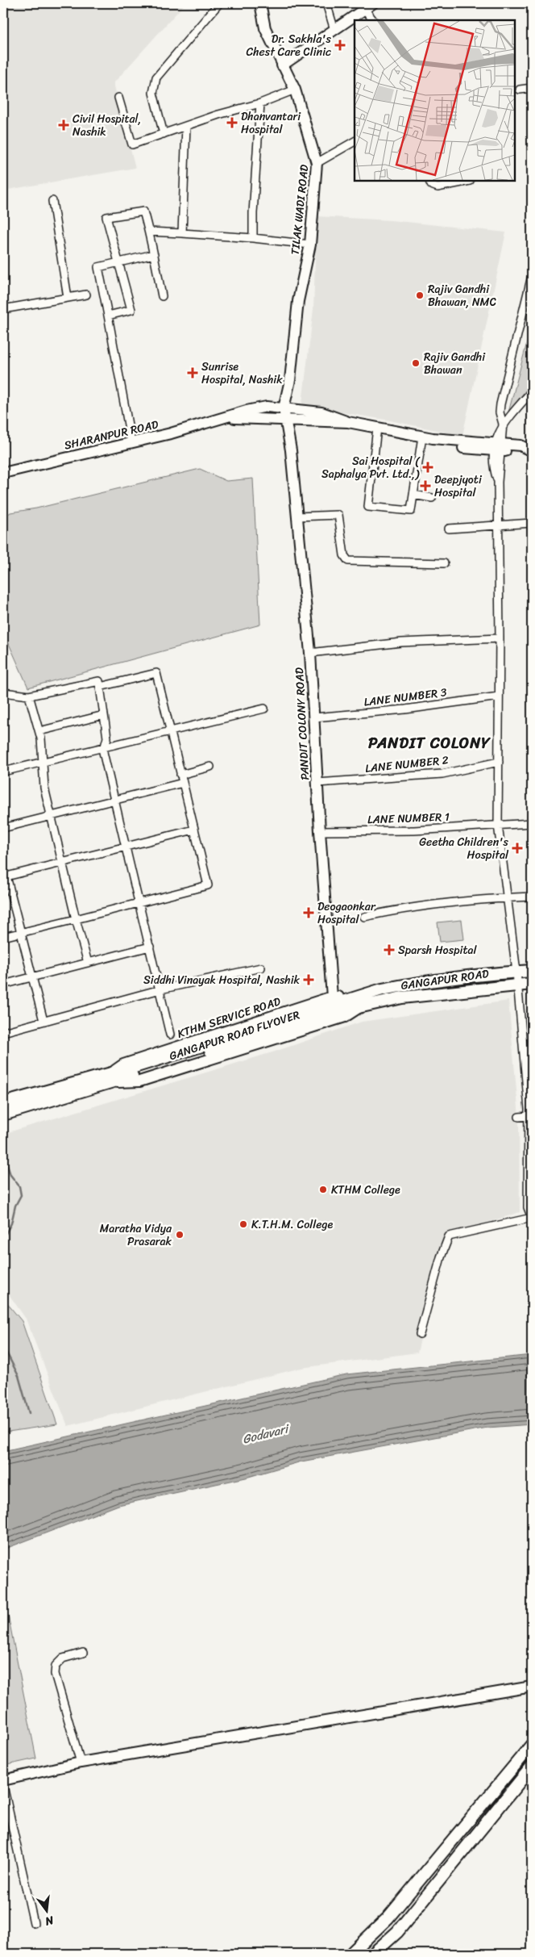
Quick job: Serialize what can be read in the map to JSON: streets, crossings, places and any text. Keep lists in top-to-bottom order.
{
  "streets": {
    "main road": ["GANGAPUR ROAD", "GANGAPUR ROAD FLYOVER"],
    "street": [
      "TILAK WADI ROAD",
      "SHARANPUR ROAD",
      "LANE NUMBER 3",
      "PANDIT COLONY ROAD",
      "LANE NUMBER 2",
      "LANE NUMBER 1",
      "KTHM SERVICE ROAD"
    ]
  },
  "crossings": [
    ["TILAK WADI ROAD", "SHARANPUR ROAD"],
    ["TILAK WADI ROAD", "PANDIT COLONY ROAD"],
    ["SHARANPUR ROAD", "PANDIT COLONY ROAD"],
    ["LANE NUMBER 3", "PANDIT COLONY ROAD"],
    ["PANDIT COLONY ROAD", "LANE NUMBER 2"],
    ["PANDIT COLONY ROAD", "LANE NUMBER 1"],
    ["PANDIT COLONY ROAD", "KTHM SERVICE ROAD"],
    ["PANDIT COLONY ROAD", "GANGAPUR ROAD FLYOVER"],
    ["GANGAPUR ROAD", "KTHM SERVICE ROAD"],
    ["GANGAPUR ROAD", "GANGAPUR ROAD FLYOVER"],
    ["KTHM SERVICE ROAD", "GANGAPUR ROAD FLYOVER"]
  ],
  "districts": ["PANDIT COLONY"],
  "water": ["Godavari"],
  "places": {
    "health": [
      "Dr. Sakhla's Chest Care Clinic",
      "Dhanvantari Hospital",
      "Civil Hospital, Nashik",
      "Sunrise Hospital, Nashik",
      "Sai Hospital ( Saphalya Pvt. Ltd.,)",
      "Deepjyoti Hospital",
      "Geetha Children's Hospital",
      "Deogaonkar Hospital",
      "Sparsh Hospital",
      "Siddhi Vinayak Hospital, Nashik"
    ],
    "other": [
      "Rajiv Gandhi Bhawan, NMC",
      "Rajiv Gandhi Bhawan",
      "KTHM College",
      "K.T.H.M. College",
      "Maratha Vidya Prasarak"
    ]
  },
  "north": "bottom"
}
